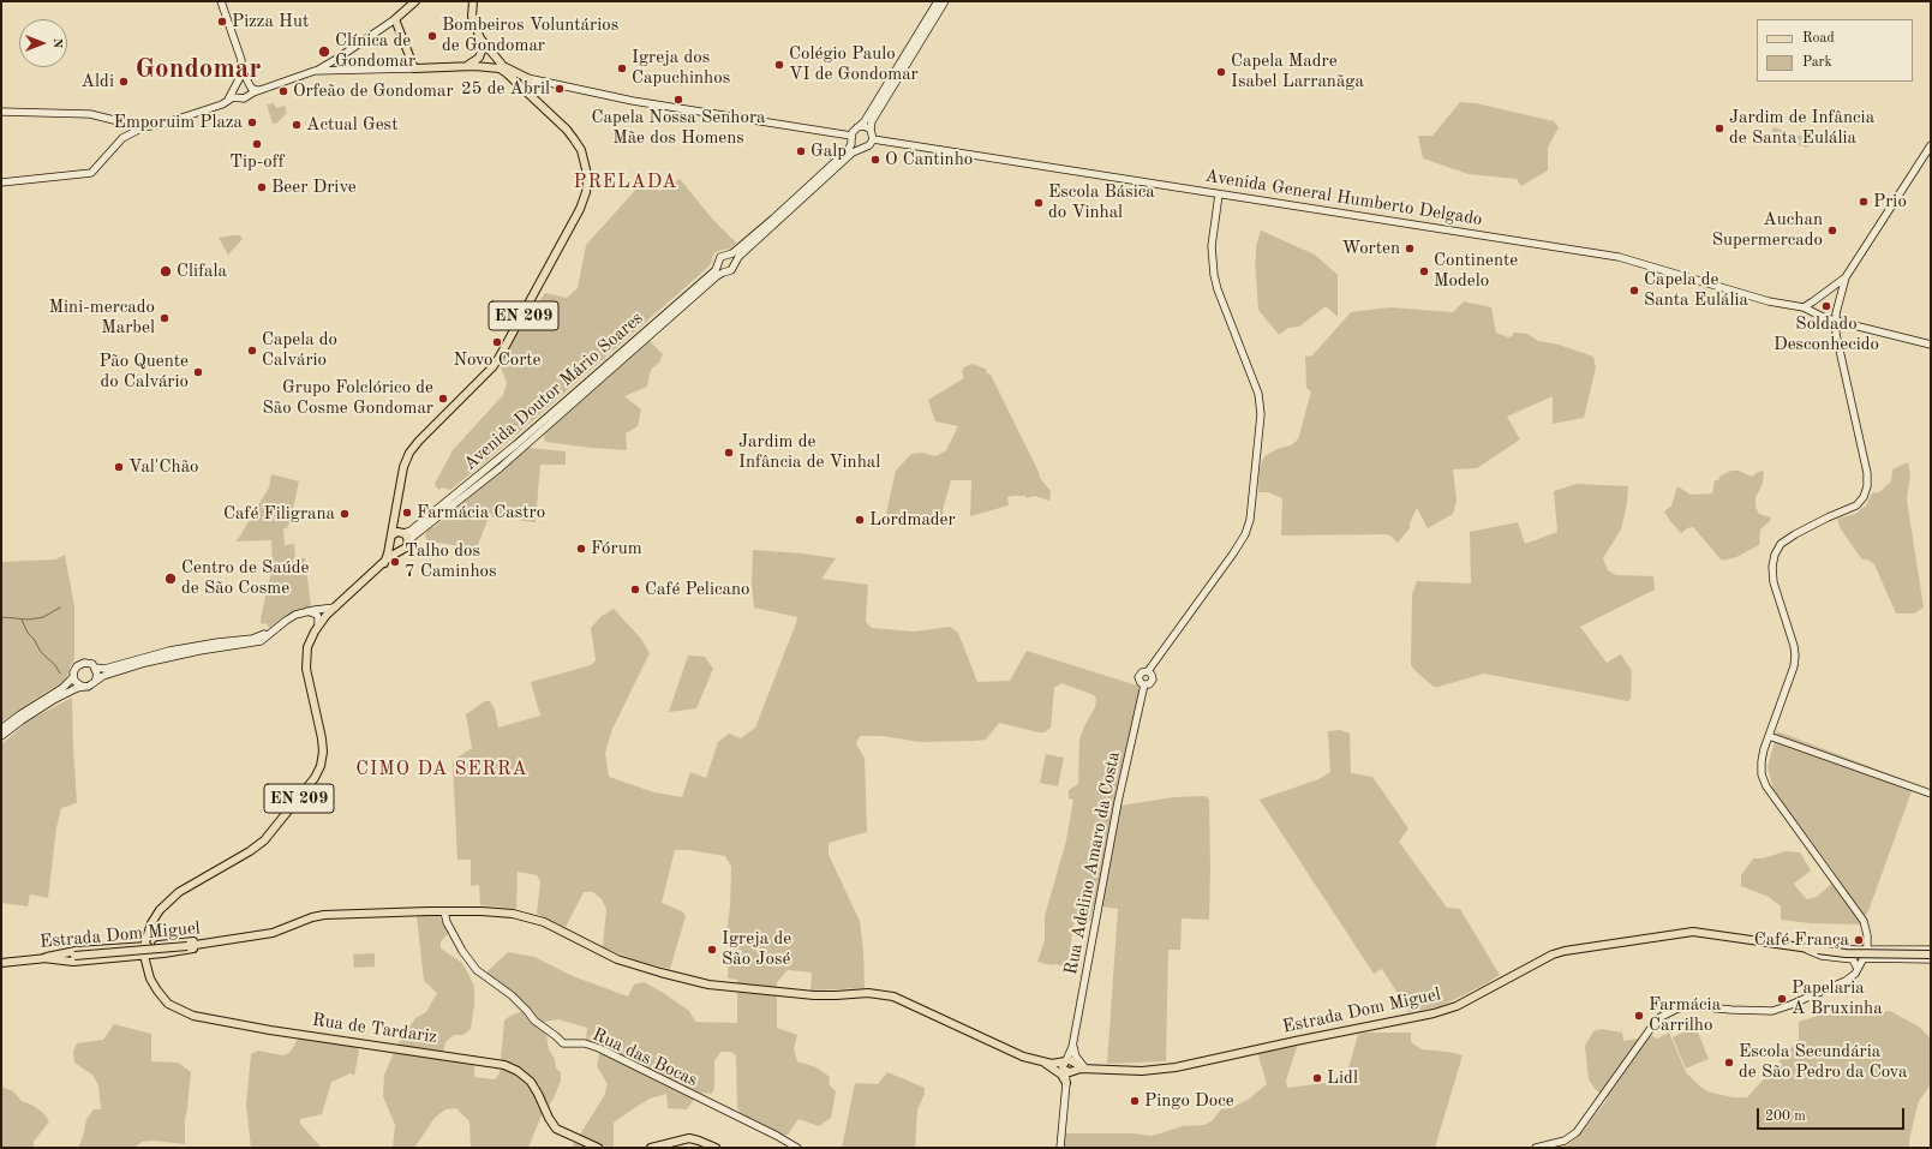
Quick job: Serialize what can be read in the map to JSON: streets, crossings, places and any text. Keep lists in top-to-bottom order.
{
  "streets": {
    "main road": ["EN 209", "Estrada Dom Miguel", "Rua de Tardariz"],
    "street": [
      "Avenida General Humberto Delgado",
      "Avenida Doutor Mário Soares",
      "Rua Adelino Amaro da Costa",
      "Rua das Bocas"
    ]
  },
  "crossings": [
    ["Avenida General Humberto Delgado", "Avenida Doutor Mário Soares"],
    ["Avenida General Humberto Delgado", "Rua Adelino Amaro da Costa"],
    ["EN 209", "Avenida Doutor Mário Soares"],
    ["EN 209", "Rua de Tardariz"],
    ["Rua Adelino Amaro da Costa", "Estrada Dom Miguel"],
    ["Estrada Dom Miguel", "Rua das Bocas"]
  ],
  "districts": ["Gondomar", "PRELADA", "CIMO DA SERRA"],
  "places": [
    "Pizza Hut",
    "Bombeiros Voluntários de Gondomar",
    "Clínica de Gondomar",
    "Colégio Paulo VI de Gondomar",
    "Igreja dos Capuchinhos",
    "Capela Madre Isabel Larranãga",
    "Aldi",
    "25 de Abril",
    "Orfeão de Gondomar",
    "Capela Nossa Senhora Mãe dos Homens",
    "Emporuim Plaza",
    "Actual Gest",
    "Jardim de Infância de Santa Eulália",
    "Tip-off",
    "Galp",
    "O Cantinho",
    "Beer Drive",
    "Prio",
    "Escola Básica do Vinhal",
    "Auchan Supermercado",
    "Worten",
    "Clifala",
    "Continente Modelo",
    "Capela de Santa Eulália",
    "Soldado Desconhecido",
    "Mini-mercado Marbel",
    "Novo Corte",
    "Capela do Calvário",
    "Pão Quente do Calvário",
    "Grupo Folclórico de São Cosme Gondomar",
    "Jardim de Infância de Vinhal",
    "Val'Chão",
    "Farmácia Castro",
    "Café Filigrana",
    "Lordmader",
    "Fórum",
    "Talho dos 7 Caminhos",
    "Centro de Saúde de São Cosme",
    "Café Pelicano",
    "Café França",
    "Igreja de São José",
    "Papelaria A Bruxinha",
    "Farmácia Carrilho",
    "Escola Secundária de São Pedro da Cova",
    "Lidl",
    "Pingo Doce"
  ],
  "legend": ["Road", "Park"],
  "scale_bar": "200 m",
  "north": "right"
}
